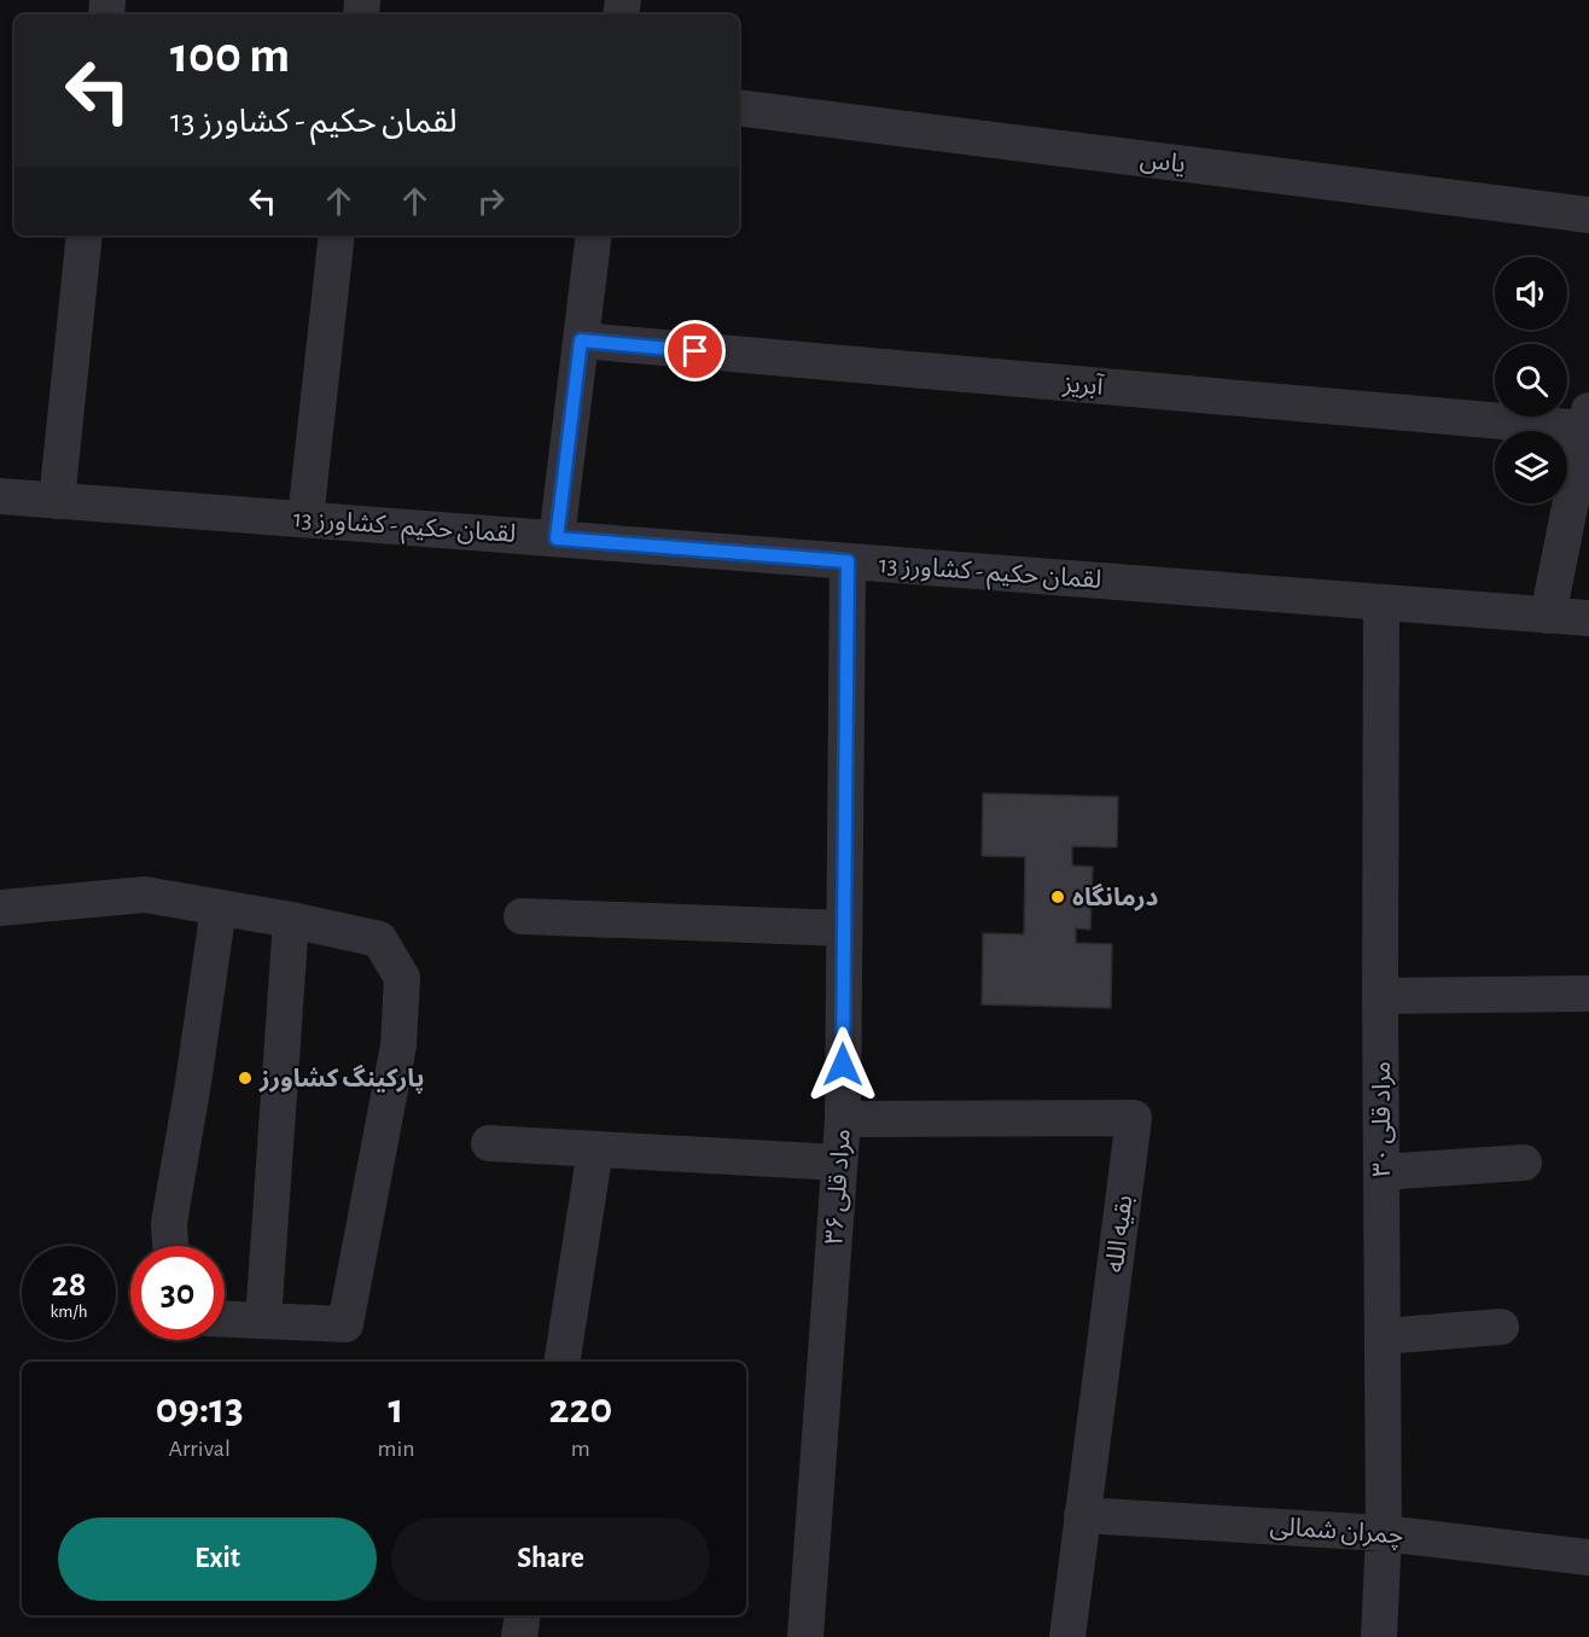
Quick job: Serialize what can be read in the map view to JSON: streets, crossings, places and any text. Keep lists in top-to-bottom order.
{
  "streets": {
    "street": [
      "یاس",
      "آبریز",
      "لقمان حکیم - کشاورز 13",
      "مراد قلی ۳۰",
      "مراد قلی ۳۶",
      "بقیه الله",
      "چمران شمالی"
    ]
  },
  "crossings": [
    ["لقمان حکیم - کشاورز 13", "مراد قلی ۳۰"],
    ["لقمان حکیم - کشاورز 13", "مراد قلی ۳۶"],
    ["مراد قلی ۳۰", "چمران شمالی"],
    ["مراد قلی ۳۶", "بقیه الله"],
    ["بقیه الله", "چمران شمالی"]
  ],
  "places": ["درمانگاه", "پارکینگ کشاورز"],
  "page": {
    "turn": ["100 m", "لقمان حکیم - کشاورز 13"],
    "speed": "28 km/h",
    "limit": "30",
    "eta": [
      "09:13",
      "Arrival",
      "1",
      "min",
      "220",
      "m"
    ],
    "buttons": ["Exit", "Share"]
  }
}
